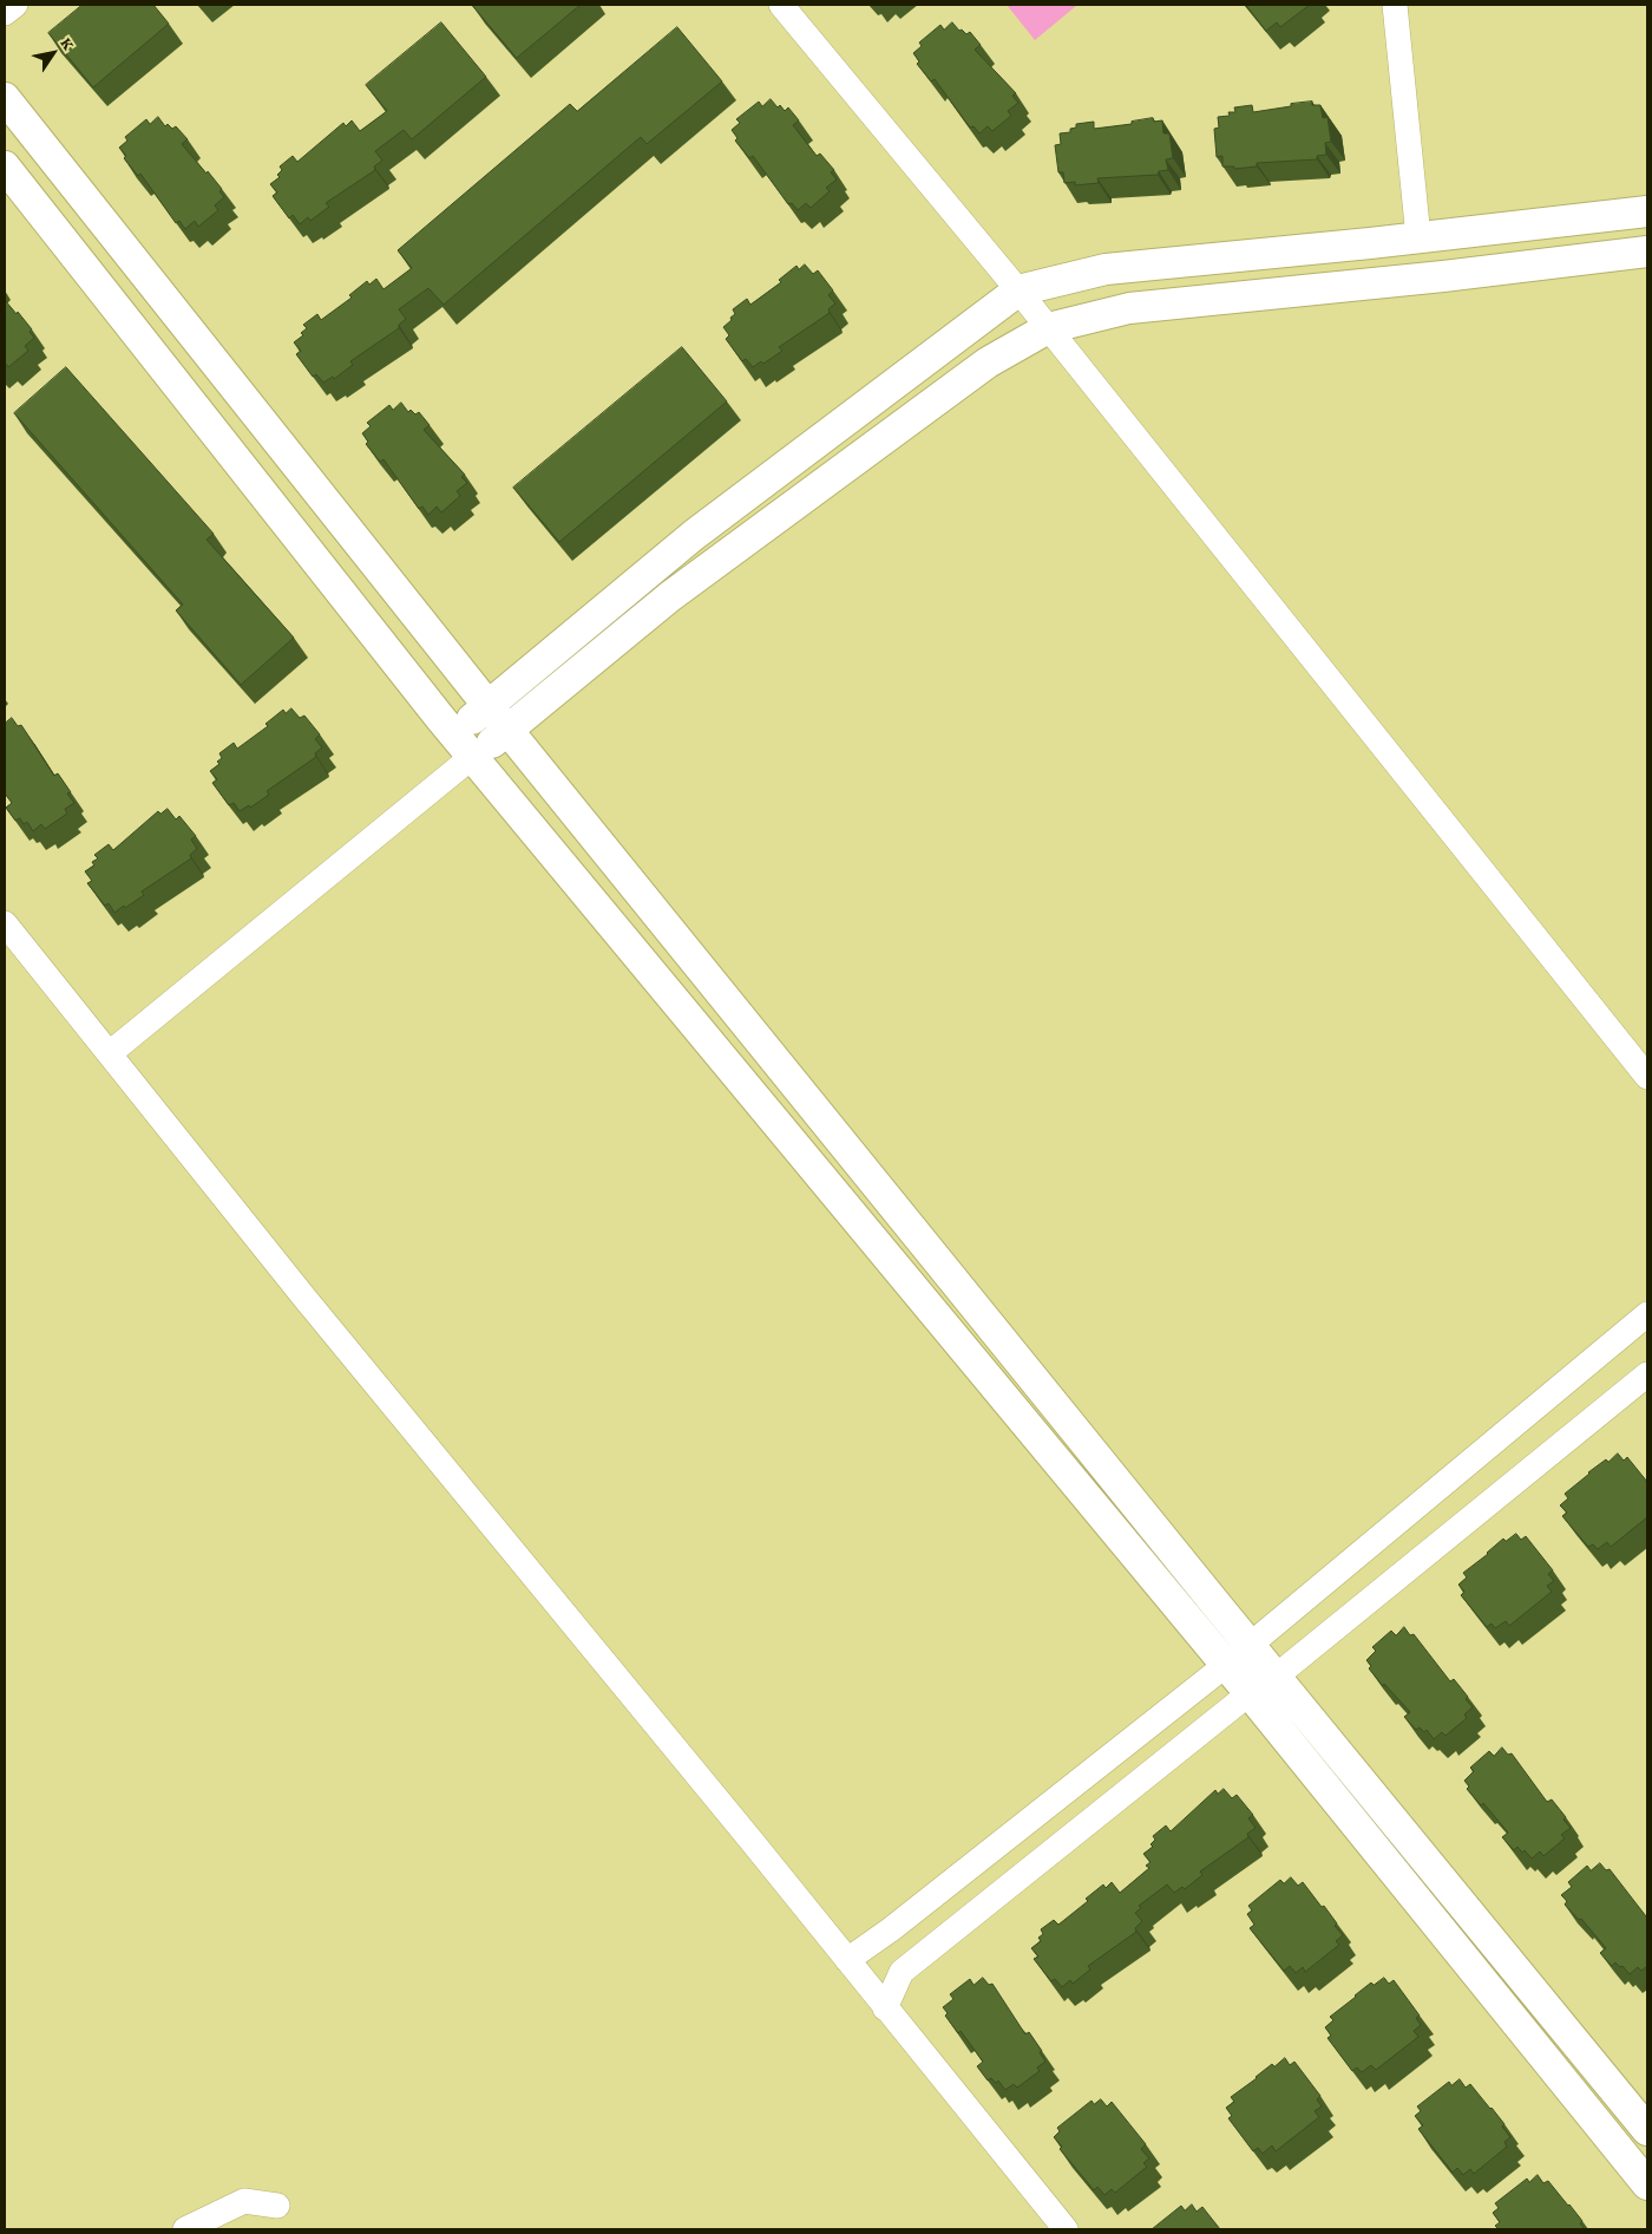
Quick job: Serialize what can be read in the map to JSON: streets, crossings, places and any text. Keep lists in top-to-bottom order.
{
  "north": "top right"
}
